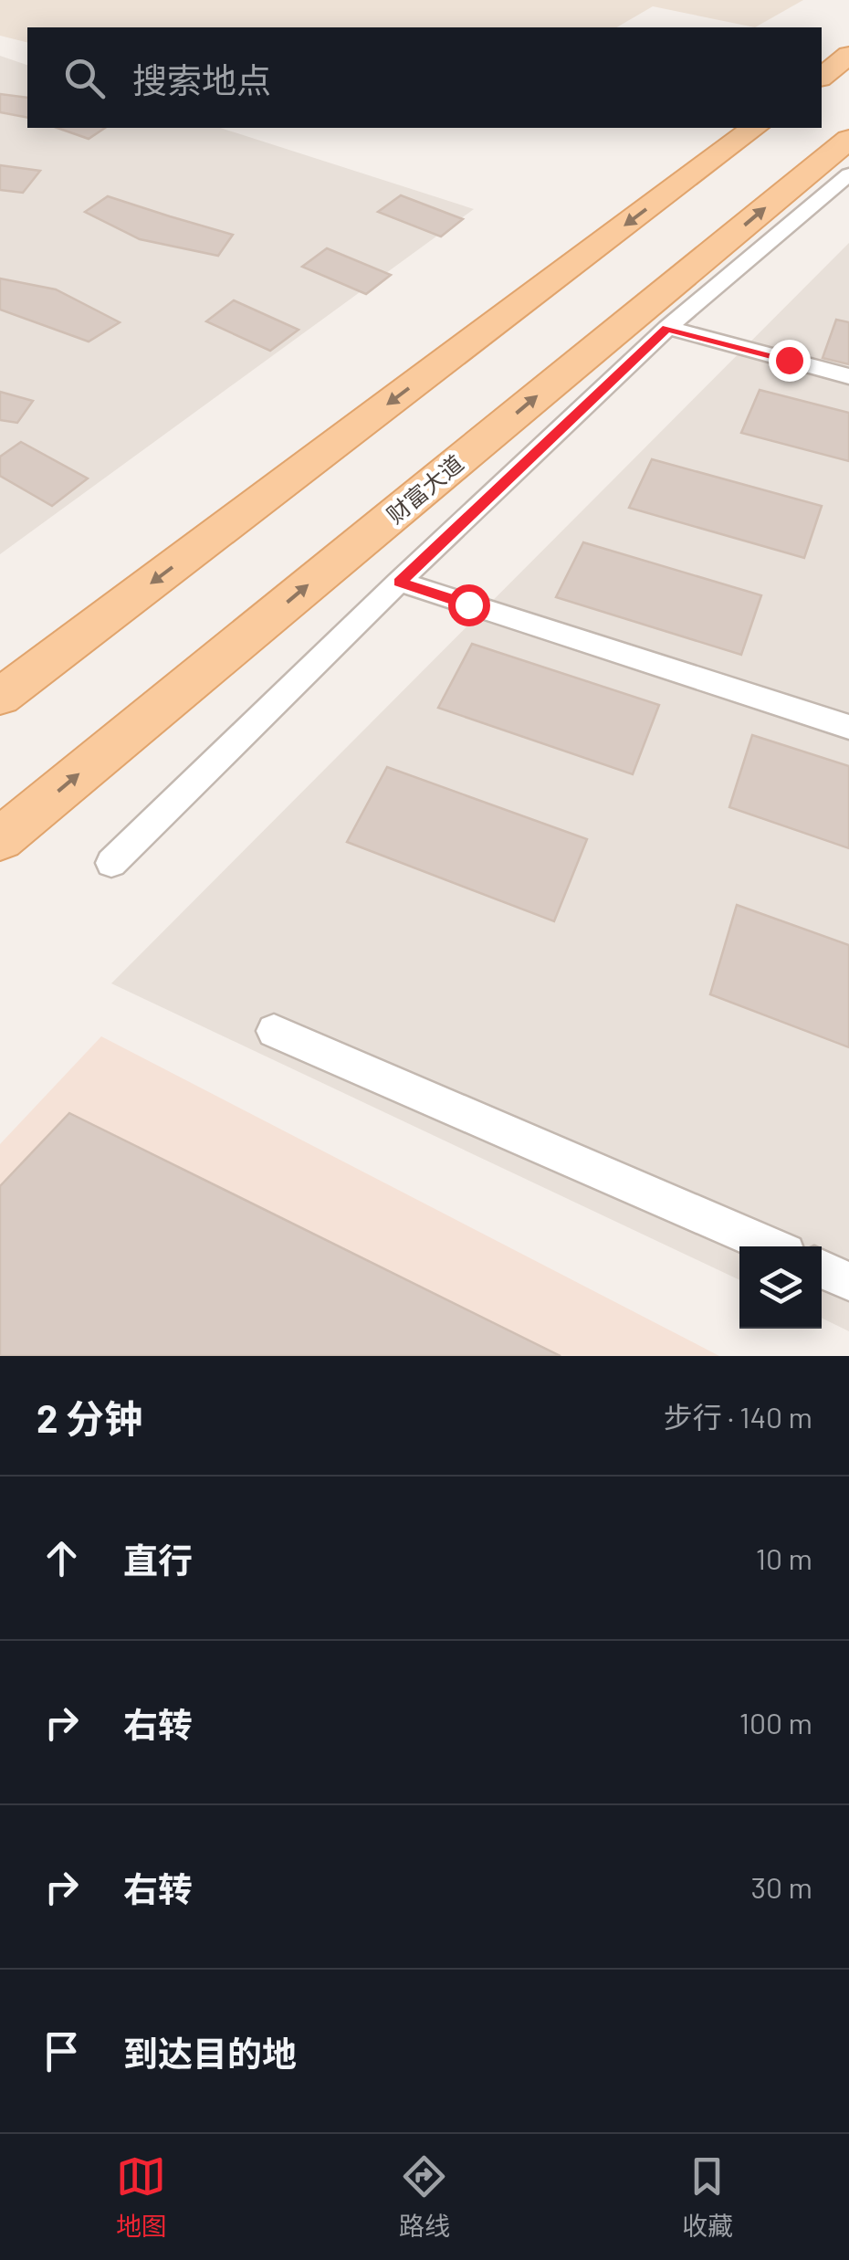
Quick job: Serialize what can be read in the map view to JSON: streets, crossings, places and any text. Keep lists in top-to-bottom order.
{
  "streets": {
    "main road": ["财富大道"]
  },
  "page": {
    "search": "搜索地点",
    "heading": ["2 分钟", "步行 · 140 m"],
    "list": [
      ["直行", "10 m"],
      ["右转", "100 m"],
      ["右转", "30 m"],
      "到达目的地"
    ],
    "nav": ["地图", "路线", "收藏"]
  }
}
